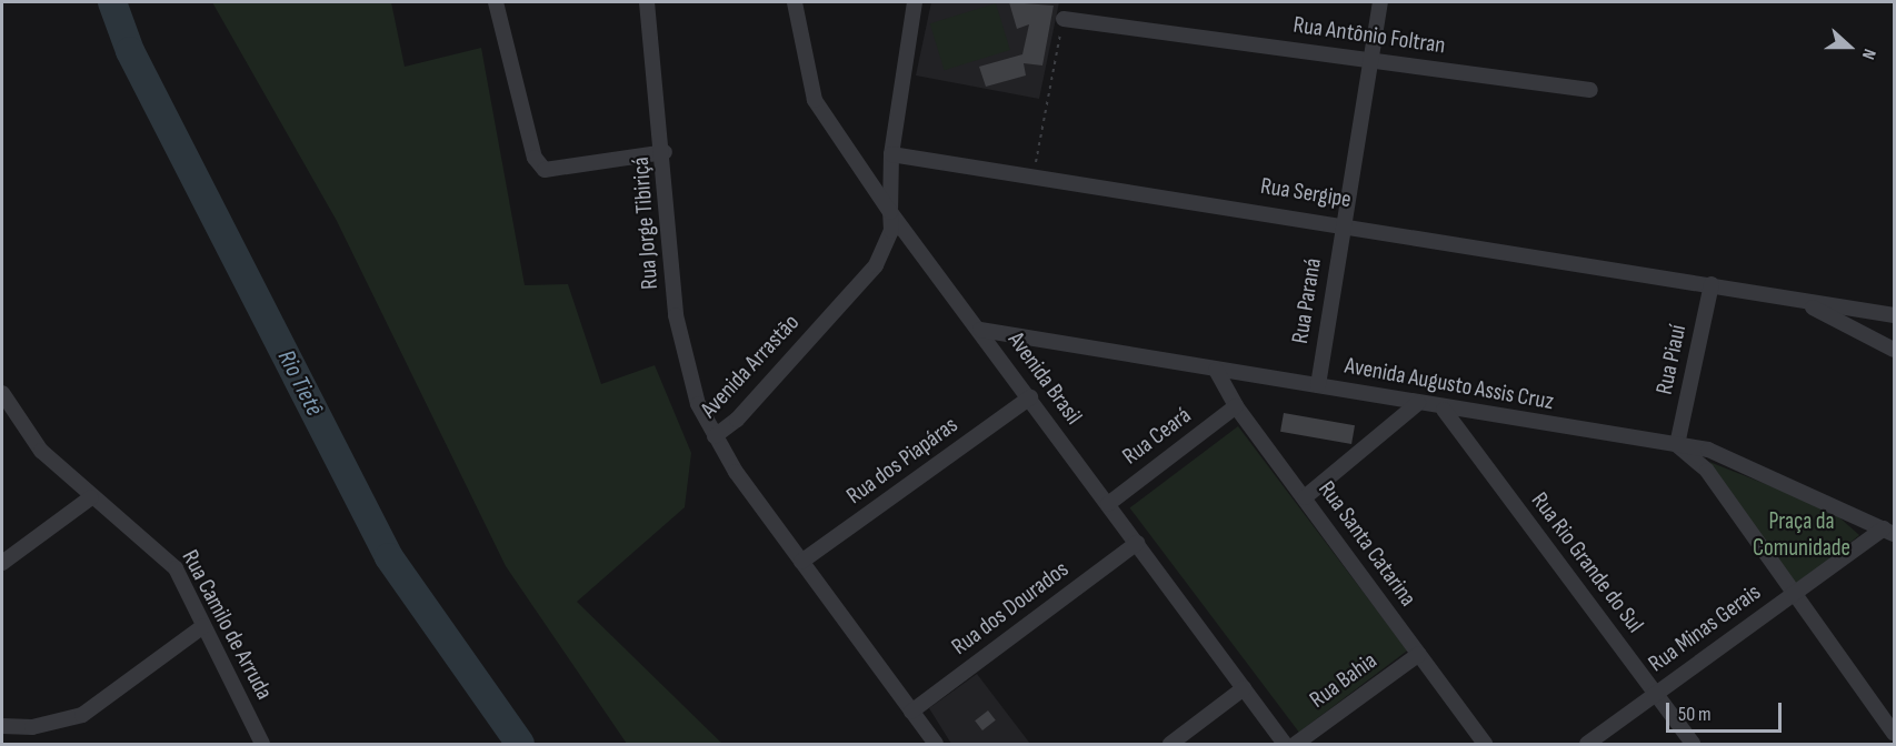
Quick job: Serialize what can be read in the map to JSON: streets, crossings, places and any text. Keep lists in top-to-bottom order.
{
  "streets": {
    "street": [
      "Rua Antônio Foltran",
      "Rua Sergipe",
      "Rua Jorge Tibiriçá",
      "Rua Paraná",
      "Rua Piauí",
      "Avenida Arrastão",
      "Avenida Brasil",
      "Avenida Augusto Assis Cruz",
      "Rua Ceará",
      "Rua dos Piapáras",
      "Rua Santa Catarina",
      "Rua Rio Grande do Sul",
      "Rua dos Dourados",
      "Rua Camilo de Arruda",
      "Rua Minas Gerais",
      "Rua Bahia"
    ]
  },
  "crossings": [
    ["Rua Antônio Foltran", "Rua Paraná"],
    ["Rua Sergipe", "Rua Paraná"],
    ["Rua Sergipe", "Rua Piauí"],
    ["Rua Jorge Tibiriçá", "Avenida Arrastão"],
    ["Rua Paraná", "Avenida Augusto Assis Cruz"],
    ["Rua Piauí", "Avenida Augusto Assis Cruz"],
    ["Avenida Arrastão", "Avenida Brasil"],
    ["Avenida Arrastão", "Rua dos Piapáras"],
    ["Avenida Arrastão", "Rua dos Dourados"],
    ["Avenida Brasil", "Avenida Augusto Assis Cruz"],
    ["Avenida Brasil", "Rua Ceará"],
    ["Avenida Brasil", "Rua dos Piapáras"],
    ["Avenida Brasil", "Rua dos Dourados"],
    ["Avenida Augusto Assis Cruz", "Rua Santa Catarina"],
    ["Avenida Augusto Assis Cruz", "Rua Rio Grande do Sul"],
    ["Avenida Augusto Assis Cruz", "Rua Minas Gerais"],
    ["Rua Ceará", "Rua Santa Catarina"],
    ["Rua Santa Catarina", "Rua Bahia"],
    ["Rua Rio Grande do Sul", "Rua Minas Gerais"]
  ],
  "water": ["Rio Tietê"],
  "parks": ["Praça da Comunidade"],
  "scale_bar": "50 m",
  "north": "right"
}
